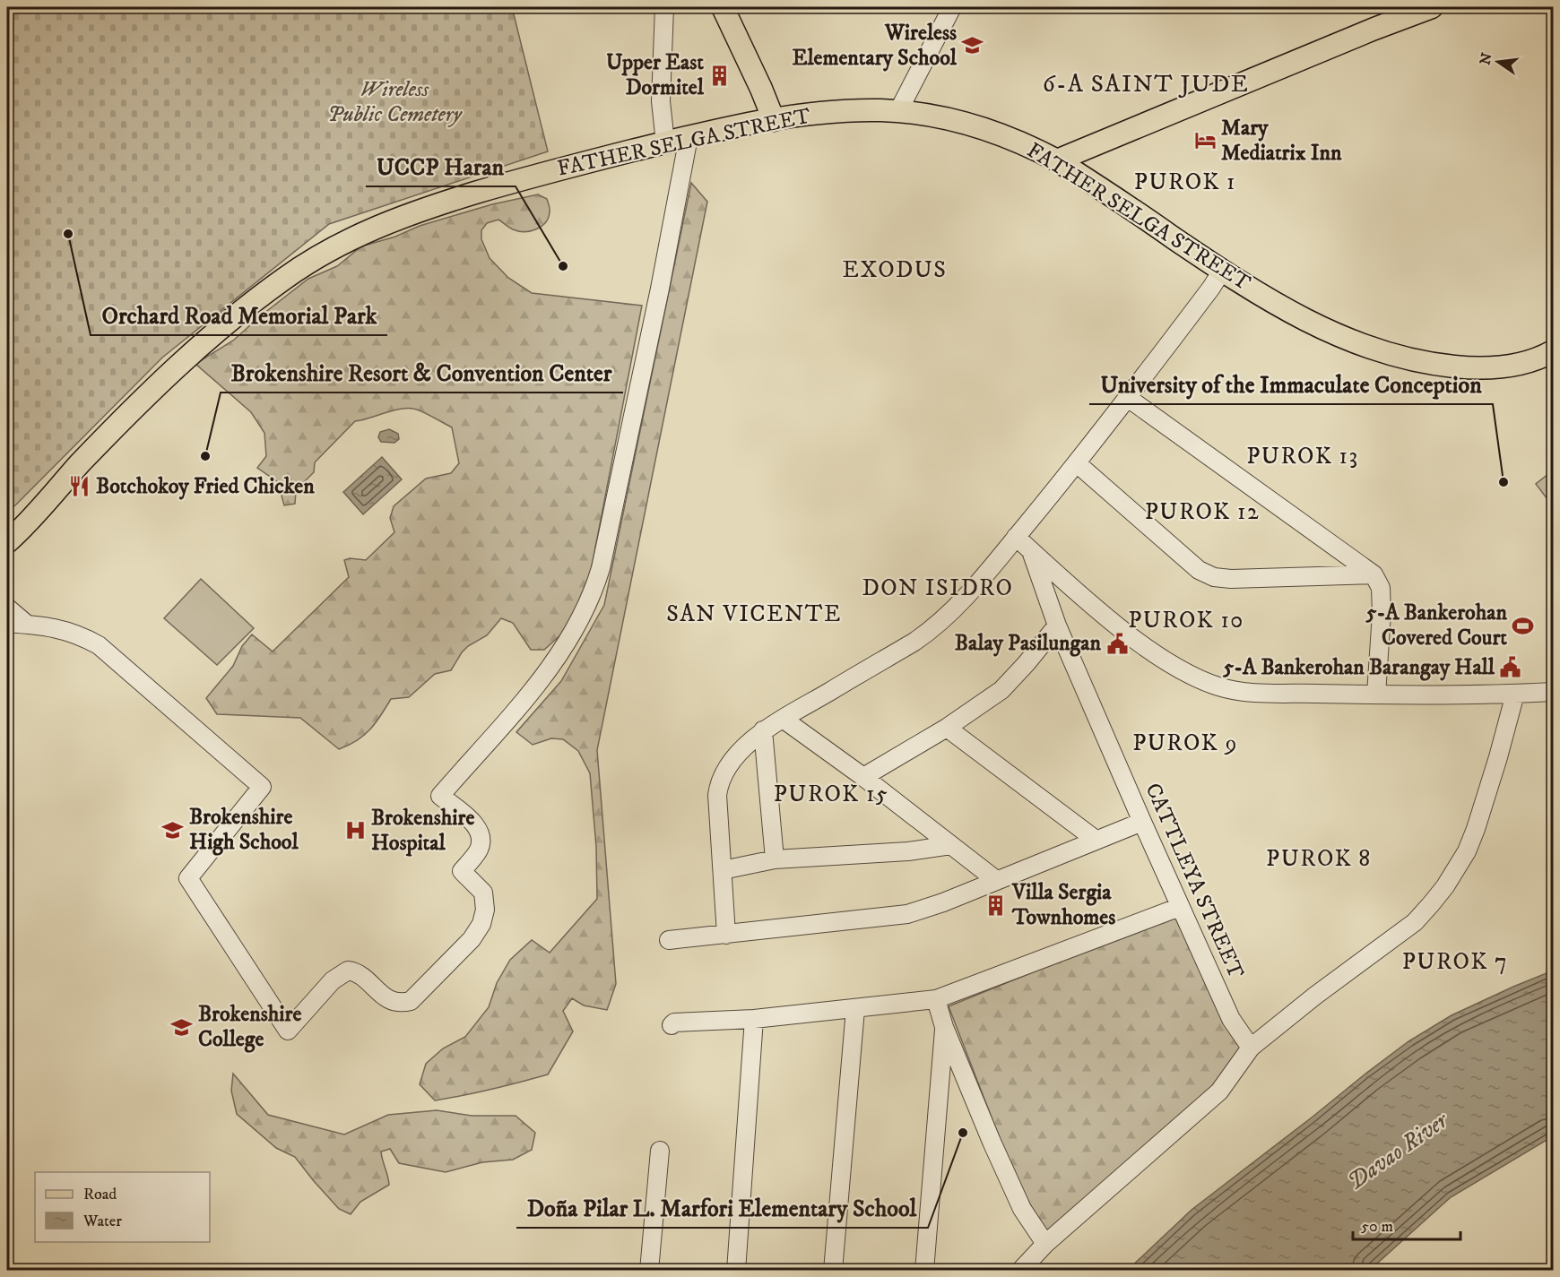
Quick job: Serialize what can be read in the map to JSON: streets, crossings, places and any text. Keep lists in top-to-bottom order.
{
  "streets": {
    "main road": ["FATHER SELGA STREET"],
    "street": ["CATTLEYA STREET"]
  },
  "districts": [
    "6-A SAINT JUDE",
    "PUROK 1",
    "EXODUS",
    "PUROK 13",
    "PUROK 12",
    "DON ISIDRO",
    "SAN VICENTE",
    "PUROK 10",
    "PUROK 9",
    "PUROK 15",
    "PUROK 8",
    "PUROK 7"
  ],
  "water": ["Davao River"],
  "parks": ["Wireless Public Cemetery"],
  "places": {
    "school or university": ["Wireless Elementary School", "Brokenshire High School", "Brokenshire College"],
    "building": ["Upper East Dormitel", "Villa Sergia Townhomes"],
    "hotel": ["Mary Mediatrix Inn"],
    "other": [
      "Orchard Road Memorial Park",
      "UCCP Haran",
      "Brokenshire Resort & Convention Center",
      "University of the Immaculate Conception",
      "Doña Pilar L. Marfori Elementary School"
    ],
    "restaurant": ["Botchokoy Fried Chicken"],
    "sports": ["5-A Bankerohan Covered Court"],
    "public building": ["Balay Pasilungan", "5-A Bankerohan Barangay Hall"],
    "hospital": ["Brokenshire Hospital"]
  },
  "legend": ["Road", "Water"],
  "scale_bar": "50 m",
  "north": "left"
}
